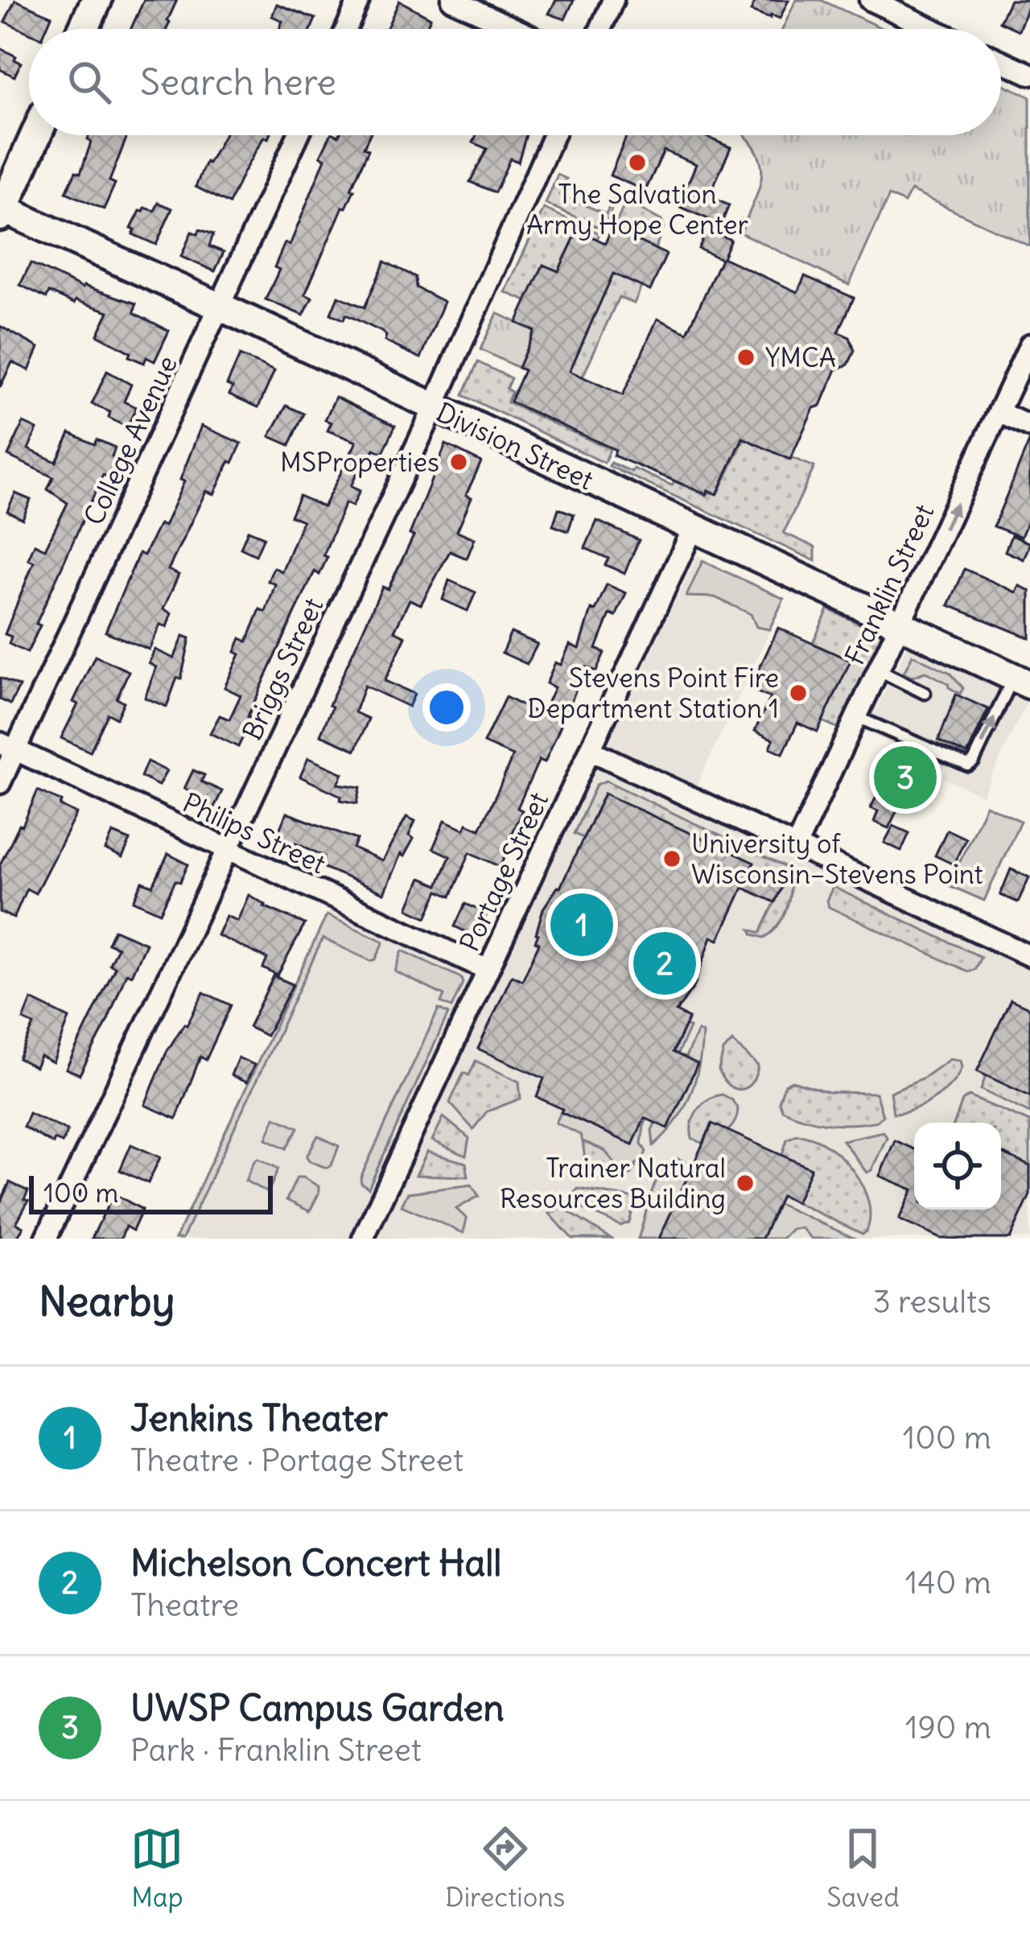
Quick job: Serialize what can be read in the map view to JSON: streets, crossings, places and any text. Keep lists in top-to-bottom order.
{
  "streets": {
    "main road": ["Division Street"],
    "street": [
      "College Avenue",
      "Franklin Street",
      "Briggs Street",
      "Philips Street",
      "Portage Street"
    ]
  },
  "crossings": [
    ["College Avenue", "Division Street"],
    ["College Avenue", "Philips Street"],
    ["Division Street", "Franklin Street"],
    ["Division Street", "Briggs Street"],
    ["Division Street", "Portage Street"],
    ["Briggs Street", "Philips Street"],
    ["Philips Street", "Portage Street"]
  ],
  "one_way": ["Franklin Street"],
  "places": [
    "The Salvation Army Hope Center",
    "YMCA",
    "MSProperties",
    "Stevens Point Fire Department Station 1",
    "University of Wisconsin–Stevens Point",
    "Trainer Natural Resources Building"
  ],
  "scale_bar": "100 m",
  "page": {
    "search": "Search here",
    "pins": ["3", "1", "2"],
    "scale": "100 m",
    "heading": ["Nearby", "3 results"],
    "list": [
      {
        "mark": "1",
        "name": "Jenkins Theater",
        "note": "Theatre · Portage Street",
        "value": "100 m"
      },
      {
        "mark": "2",
        "name": "Michelson Concert Hall",
        "note": "Theatre",
        "value": "140 m"
      },
      {
        "mark": "3",
        "name": "UWSP Campus Garden",
        "note": "Park · Franklin Street",
        "value": "190 m"
      }
    ],
    "nav": ["Map", "Directions", "Saved"]
  }
}
